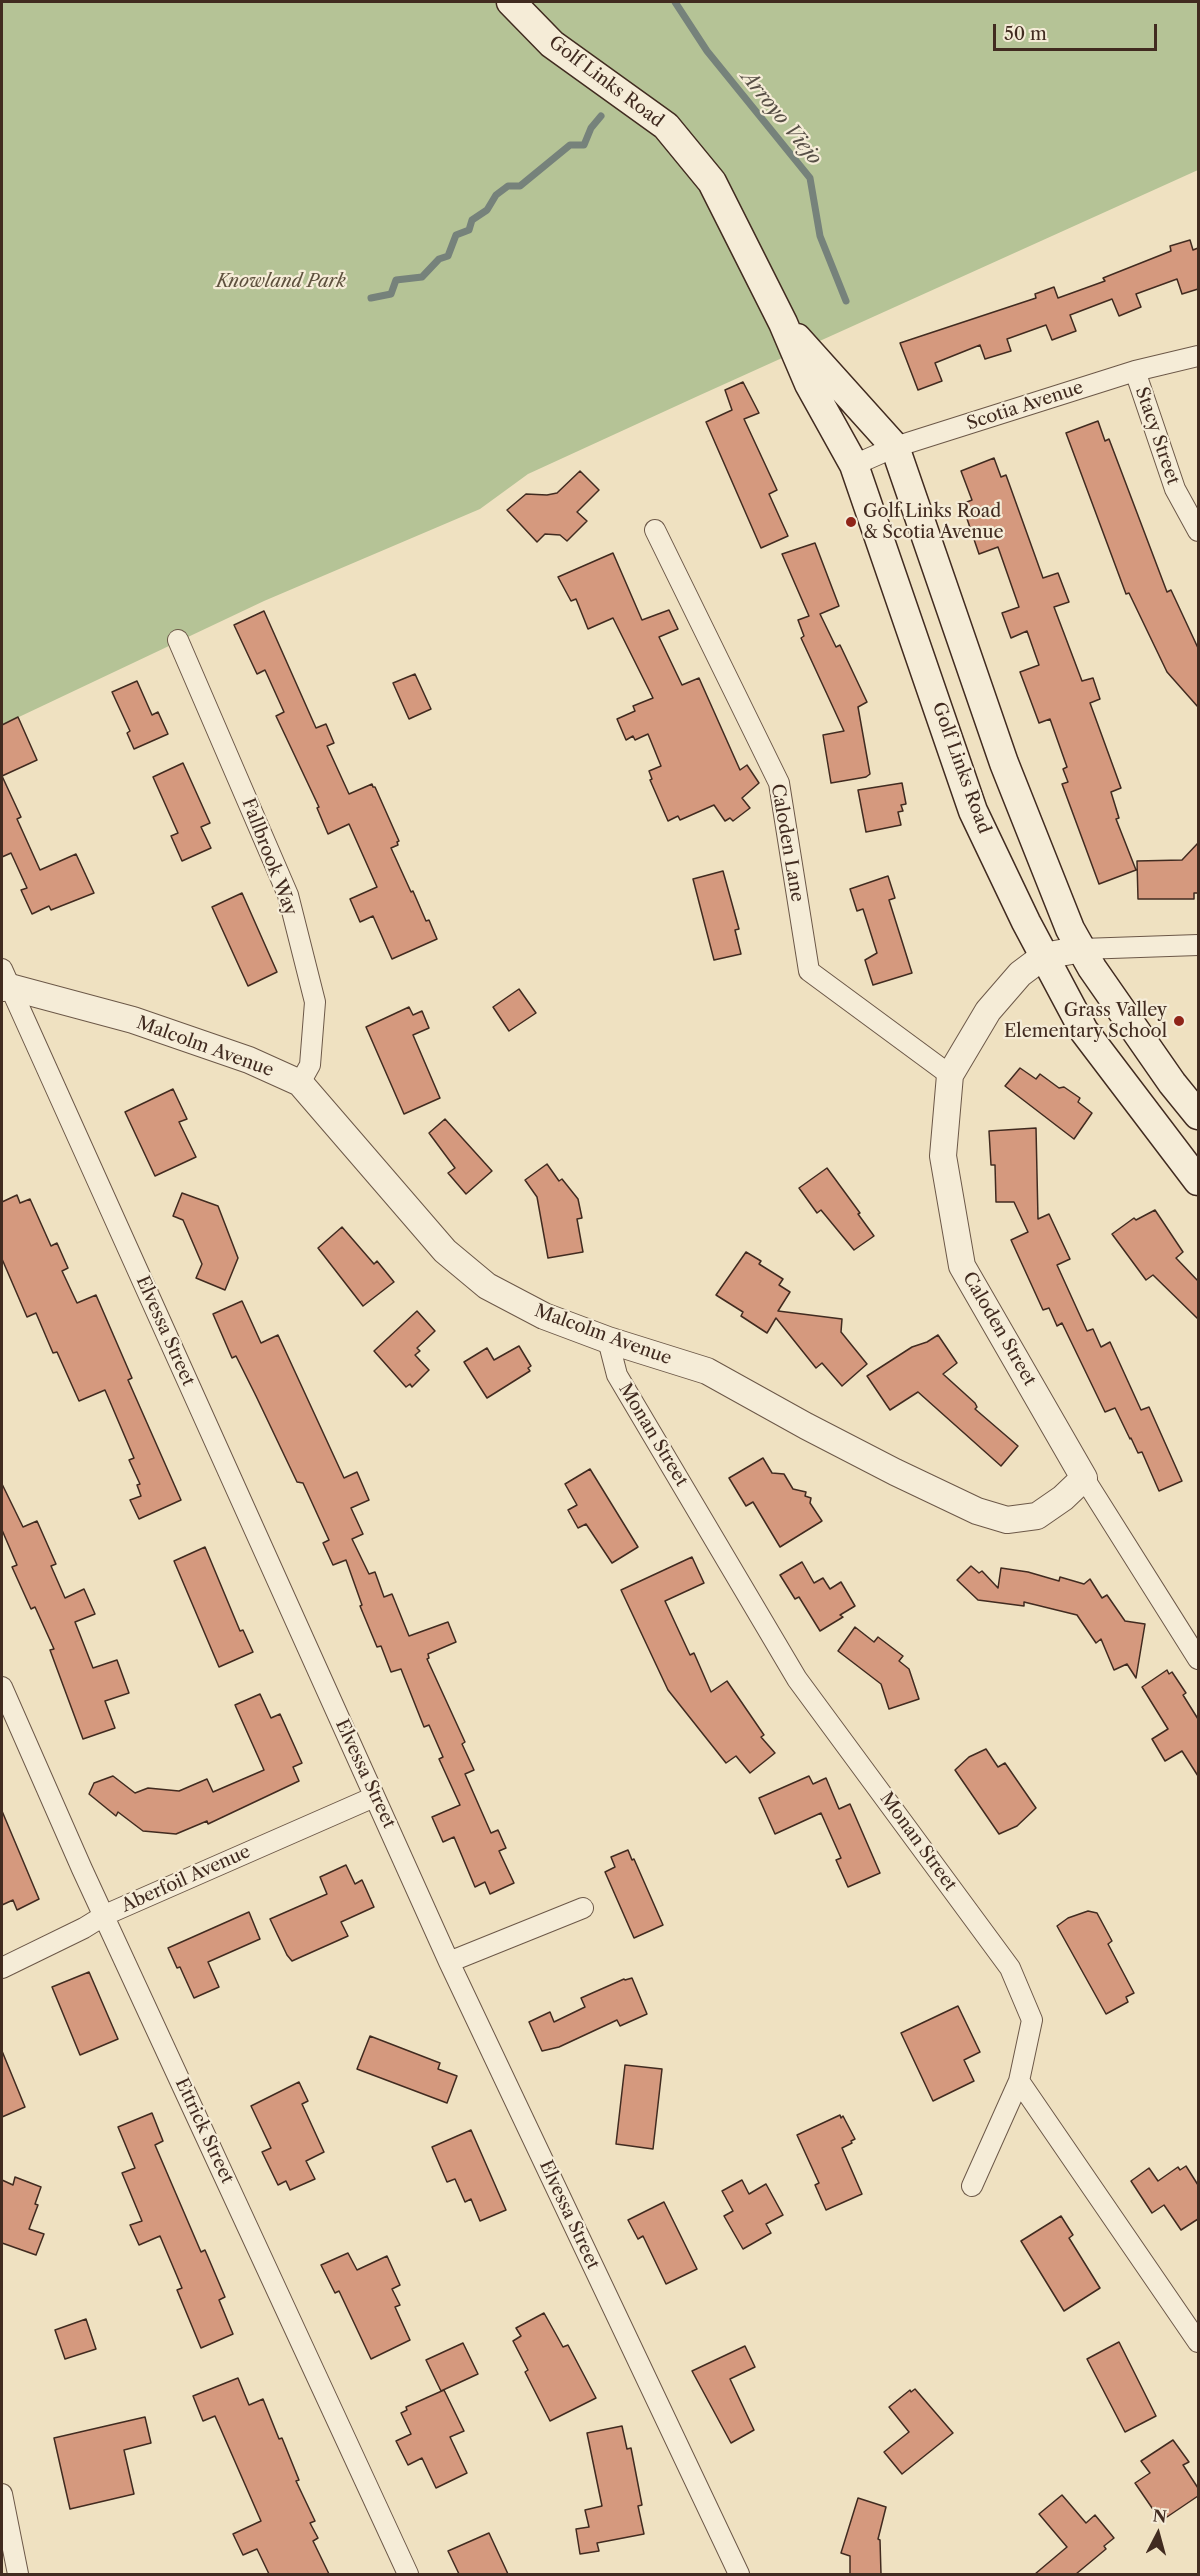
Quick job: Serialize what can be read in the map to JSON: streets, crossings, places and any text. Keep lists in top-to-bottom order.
{
  "streets": {
    "main road": ["Golf Links Road"],
    "street": [
      "Scotia Avenue",
      "Stacy Street",
      "Caloden Lane",
      "Fallbrook Way",
      "Malcolm Avenue",
      "Caloden Street",
      "Elvessa Street",
      "Monan Street",
      "Aberfoil Avenue",
      "Ettrick Street"
    ]
  },
  "crossings": [
    ["Golf Links Road", "Scotia Avenue"],
    ["Golf Links Road", "Caloden Street"],
    ["Scotia Avenue", "Stacy Street"],
    ["Caloden Lane", "Caloden Street"],
    ["Fallbrook Way", "Malcolm Avenue"],
    ["Malcolm Avenue", "Caloden Street"],
    ["Malcolm Avenue", "Elvessa Street"],
    ["Malcolm Avenue", "Monan Street"],
    ["Elvessa Street", "Aberfoil Avenue"],
    ["Aberfoil Avenue", "Ettrick Street"]
  ],
  "water": ["Arroyo Viejo"],
  "parks": ["Knowland Park"],
  "places": ["Golf Links Road & Scotia Avenue", "Grass Valley Elementary School"],
  "scale_bar": "50 m",
  "north": "top"
}
